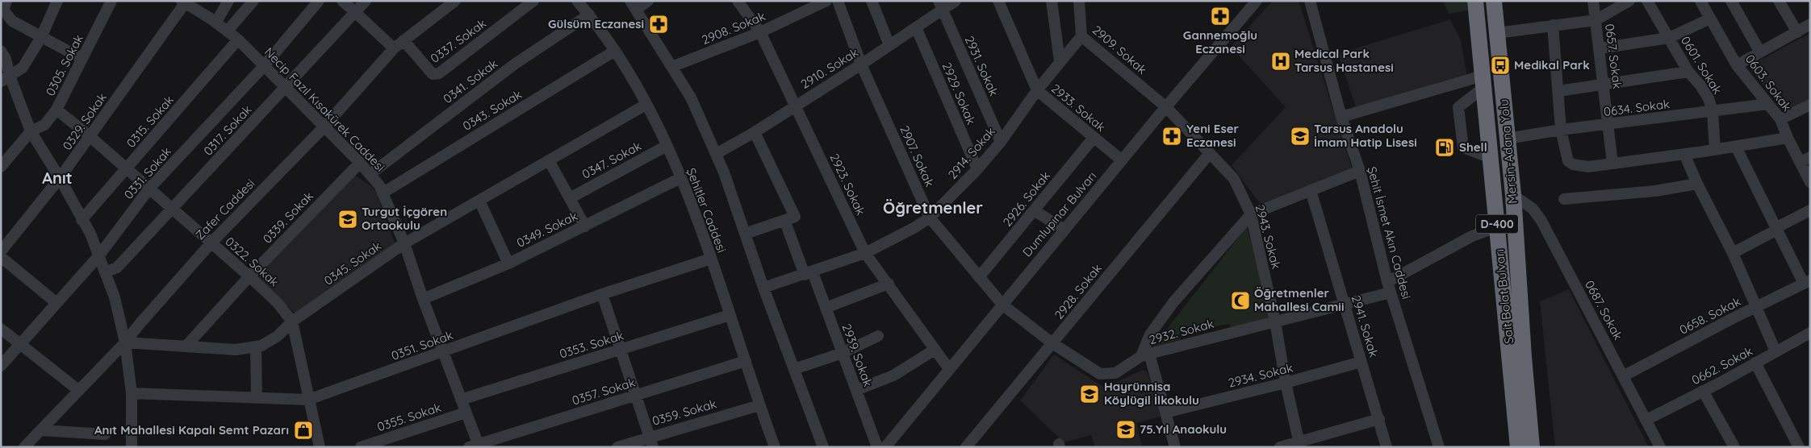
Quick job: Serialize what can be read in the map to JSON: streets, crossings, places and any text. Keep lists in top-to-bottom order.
{
  "streets": {
    "highway": ["Mersin-Adana Yolu", "D-400", "Sait Bolat Bulvarı"],
    "street": [
      "2908. Sokak",
      "0337. Sokak",
      "2909. Sokak",
      "0657. Sokak",
      "0305. Sokak",
      "0601. Sokak",
      "2931. Sokak",
      "2910. Sokak",
      "0341. Sokak",
      "0603. Sokak",
      "2929. Sokak",
      "2933. Sokak",
      "0634. Sokak",
      "Necip Fazıl Kısakürek Caddesi",
      "0343. Sokak",
      "0329. Sokak",
      "0315. Sokak",
      "0317. Sokak",
      "2914. Sokak",
      "2907. Sokak",
      "0347. Sokak",
      "0331. Sokak",
      "2923. Sokak",
      "2926. Sokak",
      "Zafer Caddesi",
      "Şehitler Caddesi",
      "Dumlupınar Bulvarı",
      "0339. Sokak",
      "0349. Sokak",
      "Şehit İsmet Akın Caddesi",
      "2943. Sokak",
      "0322. Sokak",
      "0345. Sokak",
      "2928. Sokak",
      "0687. Sokak",
      "0658. Sokak",
      "2941. Sokak",
      "2932. Sokak",
      "0353. Sokak",
      "0351. Sokak",
      "2939. Sokak",
      "0662. Sokak",
      "2934. Sokak",
      "0357. Sokak",
      "0359. Sokak",
      "0355. Sokak"
    ]
  },
  "crossings": [
    ["2908. Sokak", "2923. Sokak"],
    ["0337. Sokak", "Zafer Caddesi"],
    ["2909. Sokak", "2914. Sokak"],
    ["2909. Sokak", "Dumlupınar Bulvarı"],
    ["2909. Sokak", "2943. Sokak"],
    ["0657. Sokak", "0634. Sokak"],
    ["0305. Sokak", "0322. Sokak"],
    ["0601. Sokak", "0634. Sokak"],
    ["2931. Sokak", "2910. Sokak"],
    ["2931. Sokak", "2914. Sokak"],
    ["2910. Sokak", "2929. Sokak"],
    ["2910. Sokak", "2907. Sokak"],
    ["2910. Sokak", "2923. Sokak"],
    ["0341. Sokak", "Necip Fazıl Kısakürek Caddesi"],
    ["0341. Sokak", "Şehitler Caddesi"],
    ["0603. Sokak", "0634. Sokak"],
    ["2929. Sokak", "2914. Sokak"],
    ["2933. Sokak", "2914. Sokak"],
    ["2933. Sokak", "2926. Sokak"],
    ["2933. Sokak", "Dumlupınar Bulvarı"],
    ["0634. Sokak", "Mersin-Adana Yolu"],
    ["Necip Fazıl Kısakürek Caddesi", "0343. Sokak"],
    ["Necip Fazıl Kısakürek Caddesi", "0329. Sokak"],
    ["Necip Fazıl Kısakürek Caddesi", "0315. Sokak"],
    ["Necip Fazıl Kısakürek Caddesi", "0317. Sokak"],
    ["Necip Fazıl Kısakürek Caddesi", "0331. Sokak"],
    ["Necip Fazıl Kısakürek Caddesi", "Zafer Caddesi"],
    ["Necip Fazıl Kısakürek Caddesi", "0339. Sokak"],
    ["Necip Fazıl Kısakürek Caddesi", "0349. Sokak"],
    ["Necip Fazıl Kısakürek Caddesi", "0345. Sokak"],
    ["Necip Fazıl Kısakürek Caddesi", "0353. Sokak"],
    ["Necip Fazıl Kısakürek Caddesi", "0351. Sokak"],
    ["Necip Fazıl Kısakürek Caddesi", "0357. Sokak"],
    ["Necip Fazıl Kısakürek Caddesi", "0355. Sokak"],
    ["0343. Sokak", "Şehitler Caddesi"],
    ["0329. Sokak", "0322. Sokak"],
    ["0315. Sokak", "0322. Sokak"],
    ["0317. Sokak", "0322. Sokak"],
    ["Mersin-Adana Yolu", "0687. Sokak"],
    ["2914. Sokak", "2907. Sokak"],
    ["2914. Sokak", "2923. Sokak"],
    ["2914. Sokak", "2939. Sokak"],
    ["2907. Sokak", "2926. Sokak"],
    ["2907. Sokak", "Dumlupınar Bulvarı"],
    ["2907. Sokak", "2932. Sokak"],
    ["0347. Sokak", "Şehitler Caddesi"],
    ["0331. Sokak", "0322. Sokak"],
    ["2923. Sokak", "Dumlupınar Bulvarı"],
    ["Zafer Caddesi", "0322. Sokak"],
    ["Zafer Caddesi", "0345. Sokak"],
    ["Şehitler Caddesi", "0349. Sokak"],
    ["Şehitler Caddesi", "0345. Sokak"],
    ["Şehitler Caddesi", "0353. Sokak"],
    ["Şehitler Caddesi", "0351. Sokak"],
    ["Şehitler Caddesi", "0357. Sokak"],
    ["Şehitler Caddesi", "0359. Sokak"],
    ["Dumlupınar Bulvarı", "2943. Sokak"],
    ["Dumlupınar Bulvarı", "2932. Sokak"],
    ["0339. Sokak", "0322. Sokak"],
    ["0339. Sokak", "0345. Sokak"],
    ["Şehit İsmet Akın Caddesi", "2932. Sokak"],
    ["2943. Sokak", "2928. Sokak"],
    ["2943. Sokak", "2932. Sokak"],
    ["2943. Sokak", "2934. Sokak"],
    ["0322. Sokak", "0345. Sokak"],
    ["0322. Sokak", "0351. Sokak"],
    ["2928. Sokak", "2932. Sokak"],
    ["Sait Bolat Bulvarı", "2932. Sokak"],
    ["0687. Sokak", "0658. Sokak"],
    ["0687. Sokak", "0662. Sokak"],
    ["2941. Sokak", "2932. Sokak"],
    ["2941. Sokak", "2934. Sokak"]
  ],
  "districts": ["Anıt", "Öğretmenler"],
  "places": {
    "pharmacy": ["Gannemoğlu Eczanesi", "Gülsüm Eczanesi", "Yeni Eser Eczanesi"],
    "hospital": ["Medical Park Tarsus Hastanesi"],
    "bus stop": ["Medikal Park"],
    "school or university": [
      "Tarsus Anadolu İmam Hatip Lisesi",
      "Turgut İçgören Ortaokulu",
      "Hayrünnisa Köylügil İlkokulu",
      "75.Yıl Anaokulu"
    ],
    "fuel station": ["Shell"],
    "mosque": ["Öğretmenler Mahallesi Camii"],
    "shop": ["Anıt Mahallesi Kapalı Semt Pazarı"]
  }
}
